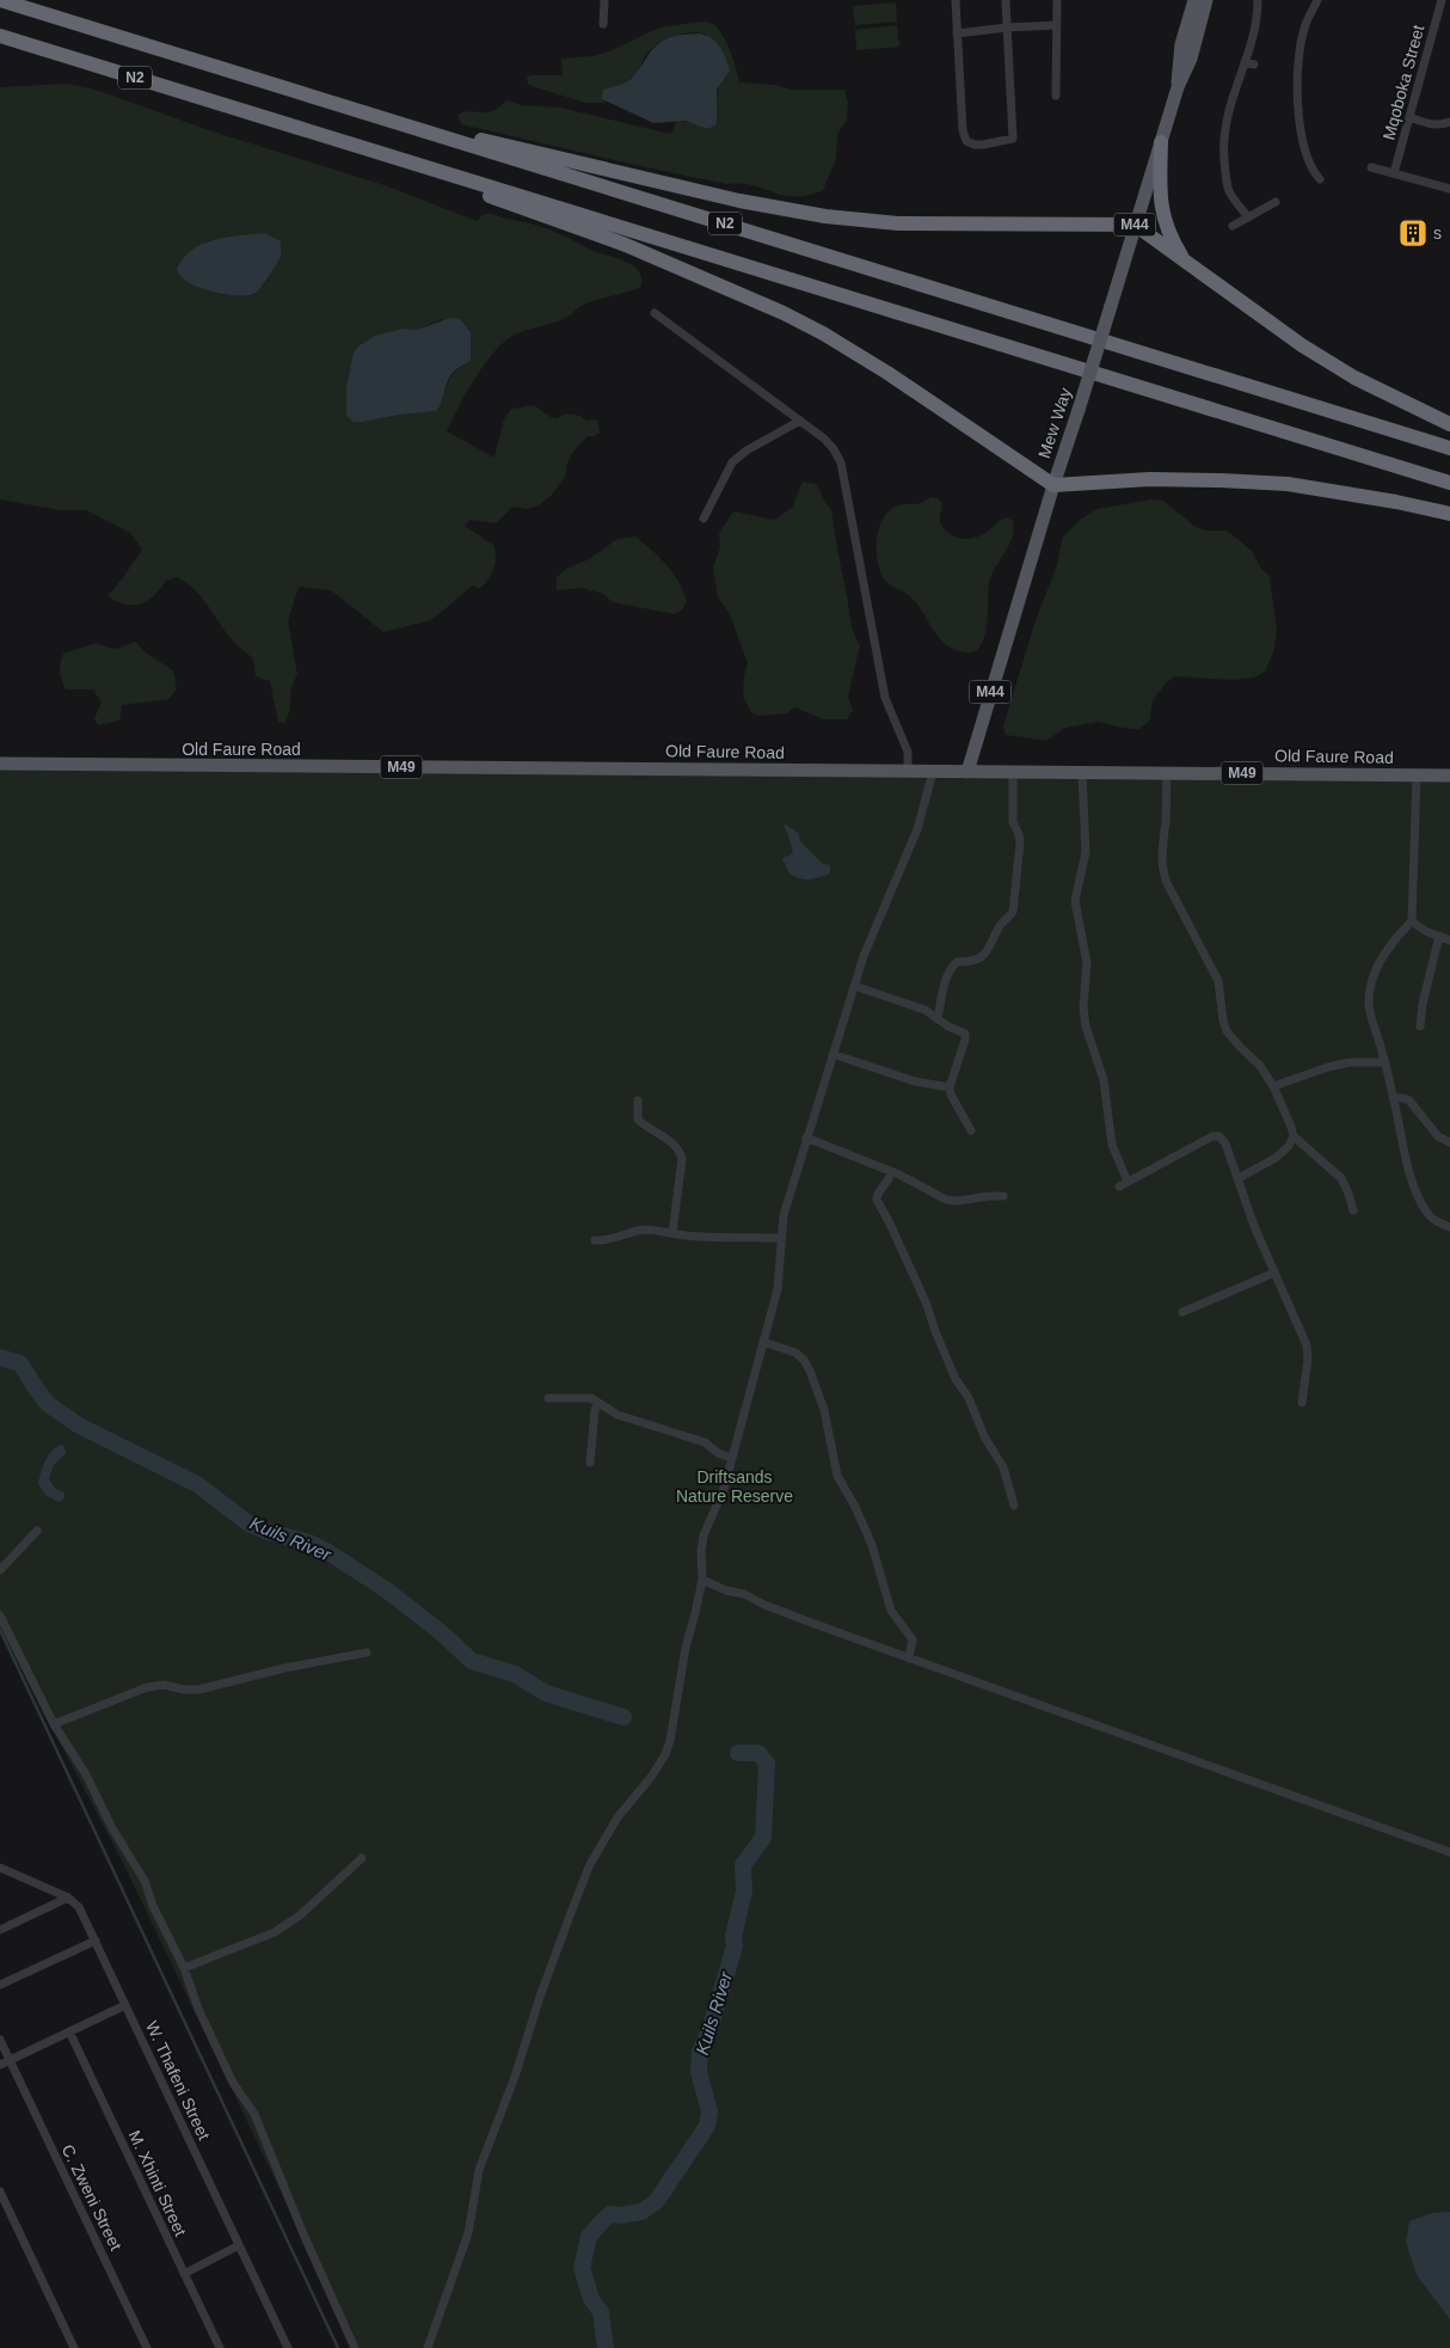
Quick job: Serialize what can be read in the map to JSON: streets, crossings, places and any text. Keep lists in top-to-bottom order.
{
  "streets": {
    "highway": ["N2"],
    "main road": [
      "M44",
      "Mew Way",
      "Old Faure Road",
      "M49"
    ],
    "street": [
      "Mqoboka Street",
      "W. Thafeni Street",
      "M. Xhinti Street",
      "C. Zweni Street"
    ]
  },
  "crossings": [
    ["Mew Way", "Old Faure Road"]
  ],
  "water": ["Kuils River"],
  "parks": ["Driftsands Nature Reserve"],
  "places": {
    "building": ["s"]
  }
}
